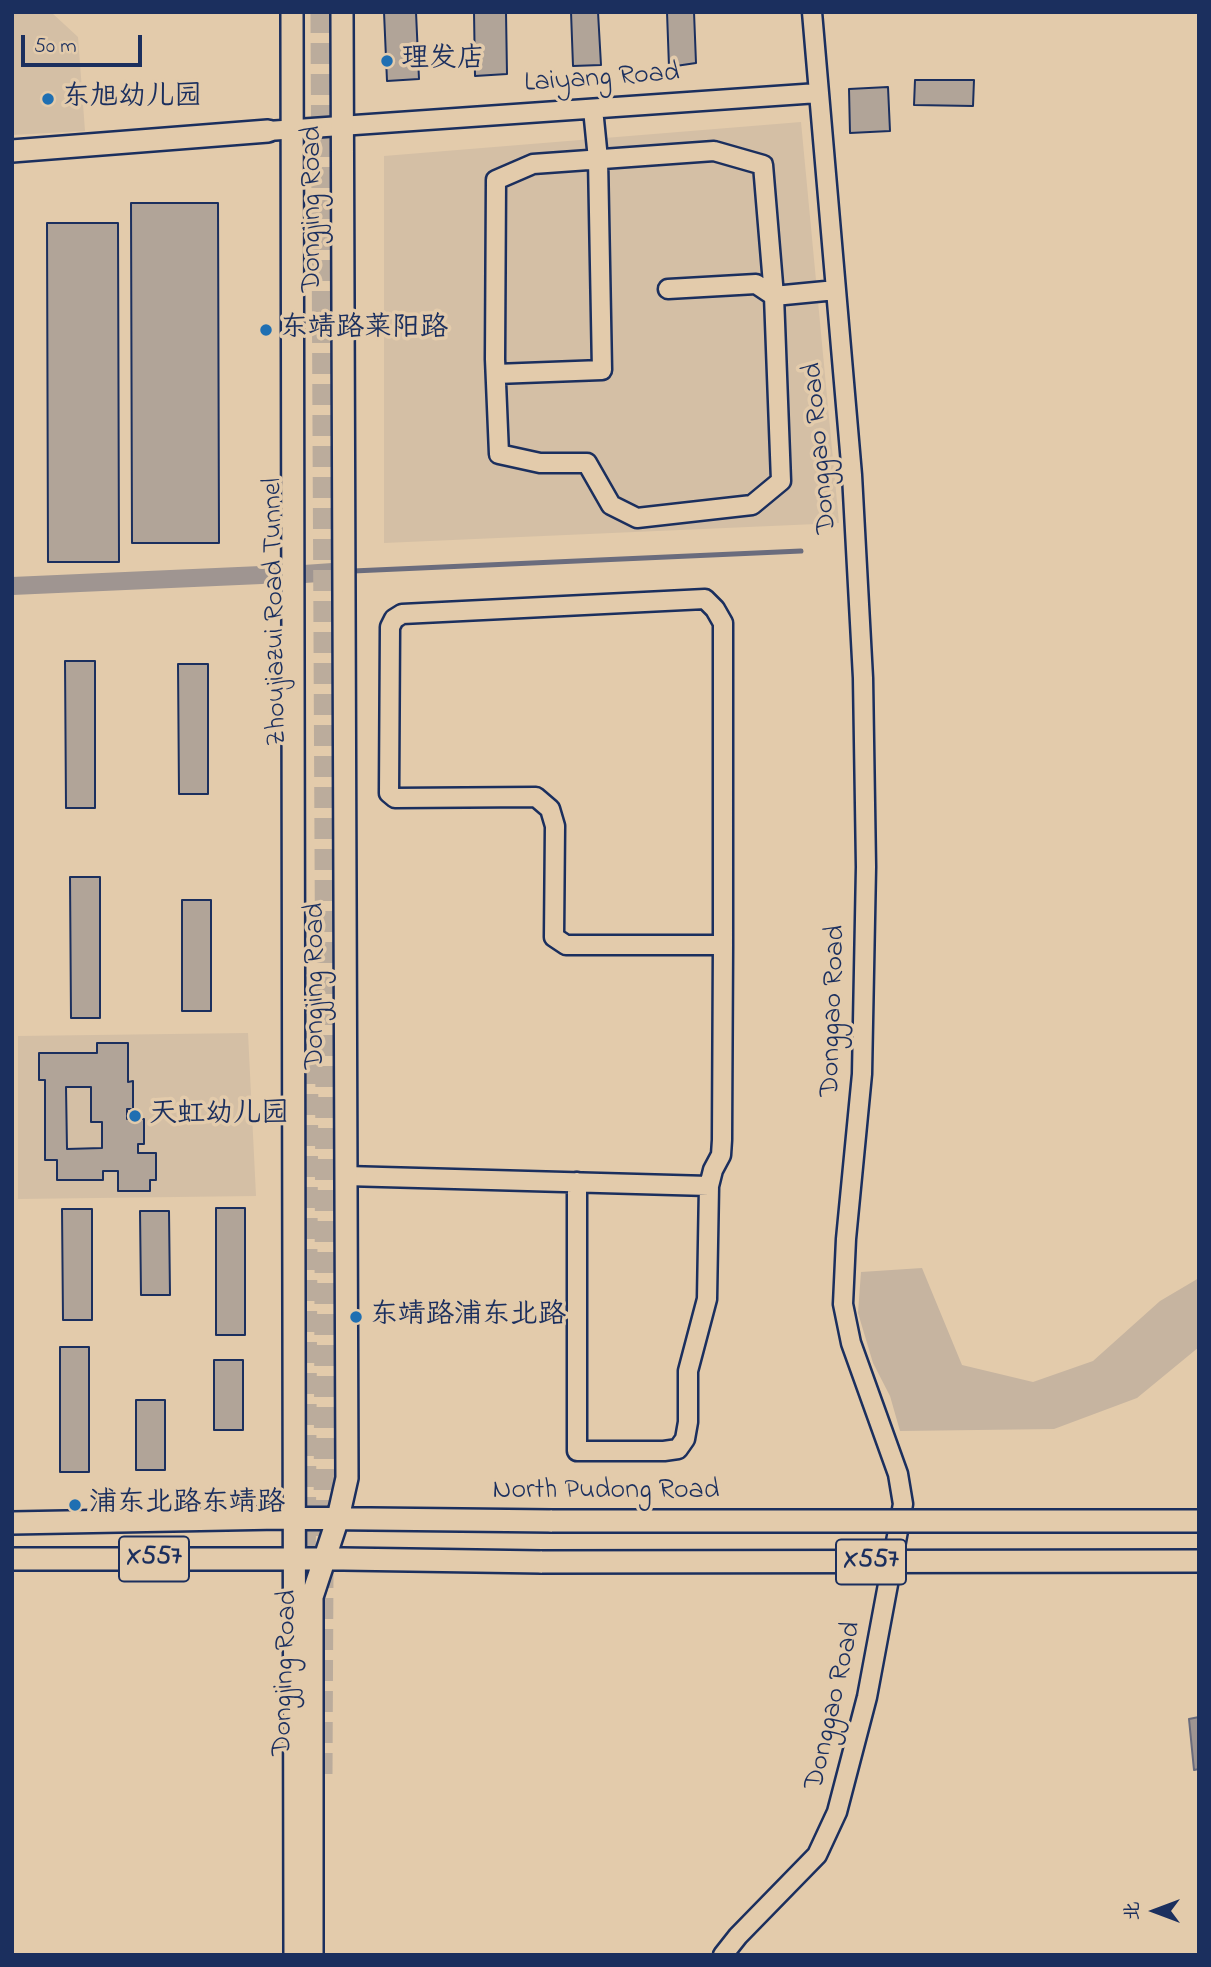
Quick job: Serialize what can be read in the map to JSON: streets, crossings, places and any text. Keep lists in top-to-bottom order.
{
  "streets": {
    "main road": [
      "Laiyang Road",
      "Dongjing Road",
      "Zhoujiazui Road Tunnel",
      "North Pudong Road",
      "X557"
    ],
    "street": ["Donggao Road"]
  },
  "crossings": [
    ["Laiyang Road", "Dongjing Road"],
    ["Laiyang Road", "Donggao Road"],
    ["Dongjing Road", "Zhoujiazui Road Tunnel"],
    ["Dongjing Road", "North Pudong Road"],
    ["Dongjing Road", "X557"]
  ],
  "places": [
    "理发店",
    "东旭幼儿园",
    "东靖路莱阳路",
    "天虹幼儿园",
    "东靖路浦东北路",
    "浦东北路东靖路"
  ],
  "scale_bar": "50 m",
  "north": "left"
}
